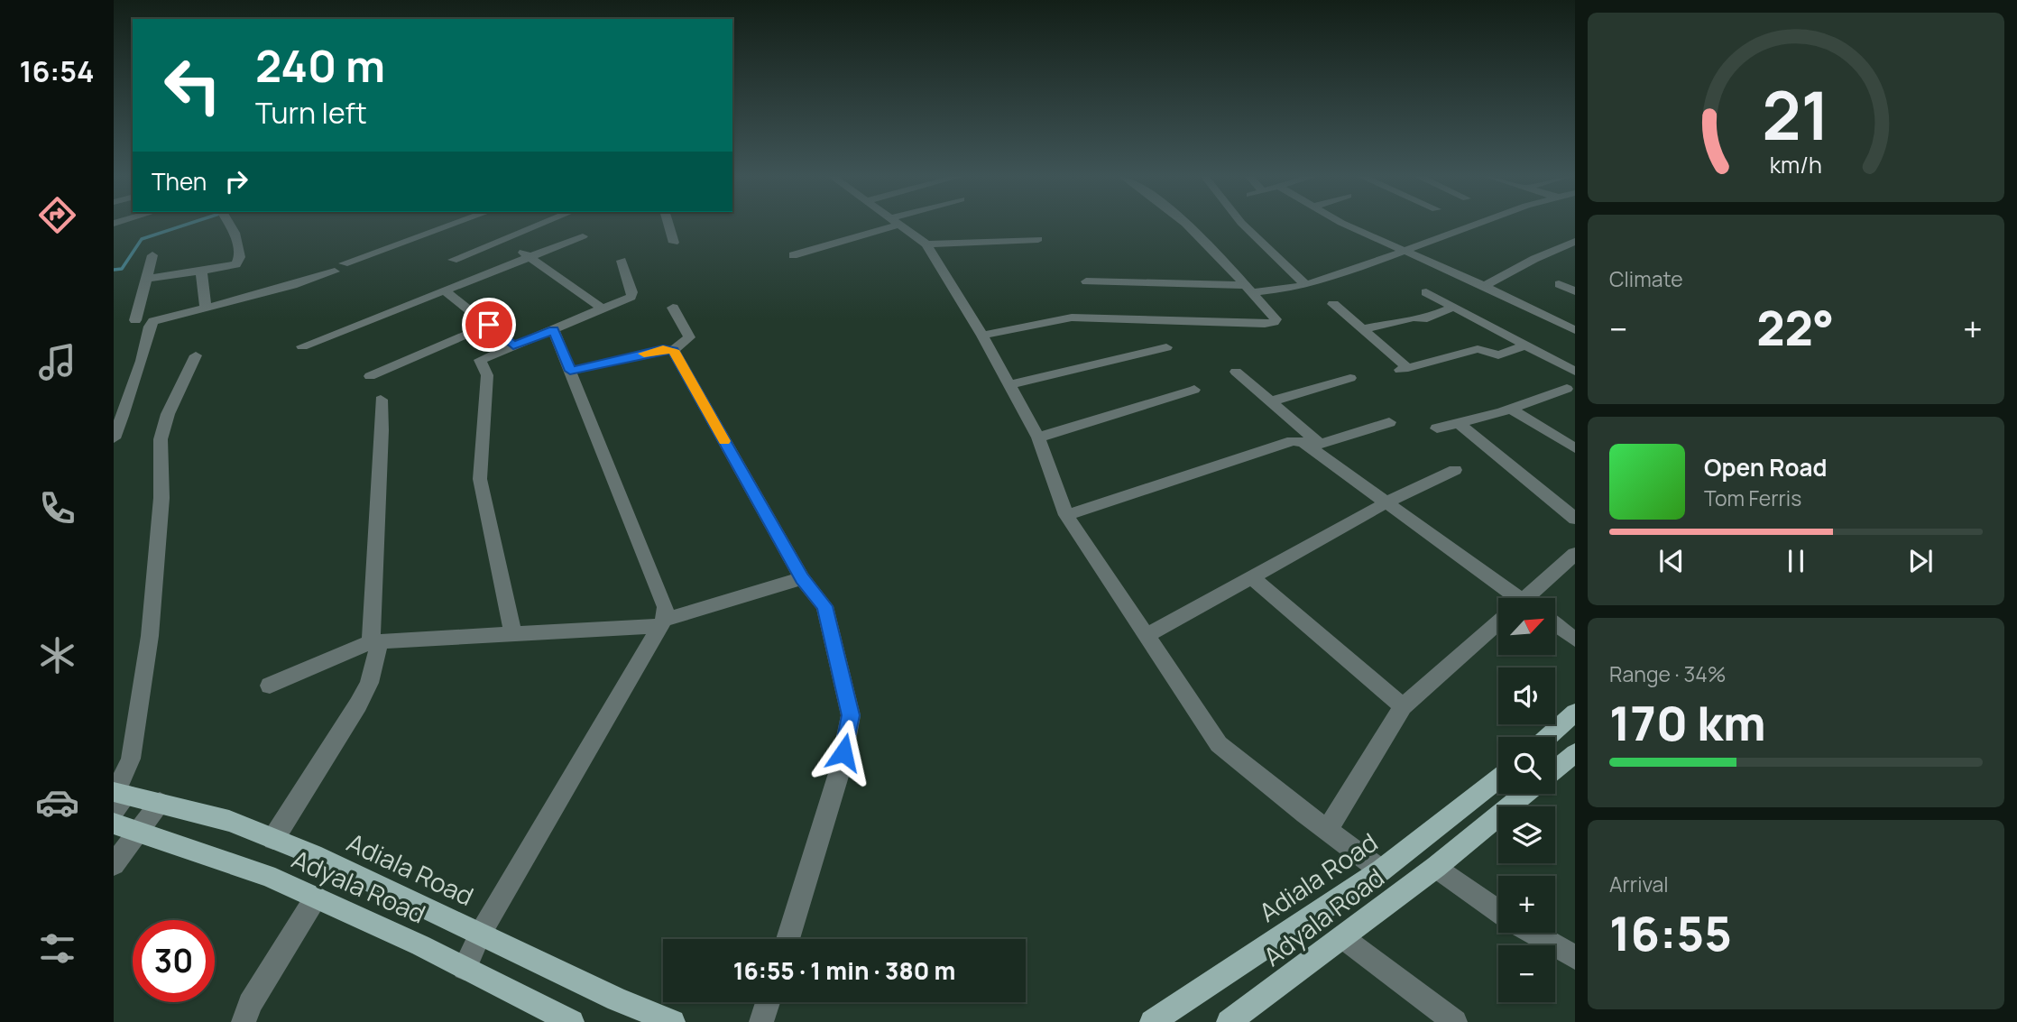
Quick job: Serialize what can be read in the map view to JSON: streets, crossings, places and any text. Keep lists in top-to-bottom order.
{
  "streets": {
    "main road": ["Adiala Road", "Adyala Road"]
  },
  "north": "top right",
  "page": {
    "tabs": "16:54",
    "turn": ["240 m", "Turn left"],
    "then": "Then",
    "tile": [
      "Climate",
      ["Range · 34%", "170 km"],
      ["Arrival", "16:55"]
    ],
    "heat": ["−", "22°", "+"],
    "song": ["Open Road", "Tom Ferris"],
    "map_buttons": ["+", "−"],
    "limit": "30",
    "trip": "16:55 · 1 min · 380 m",
    "gauge": ["21", "km/h"]
  }
}
